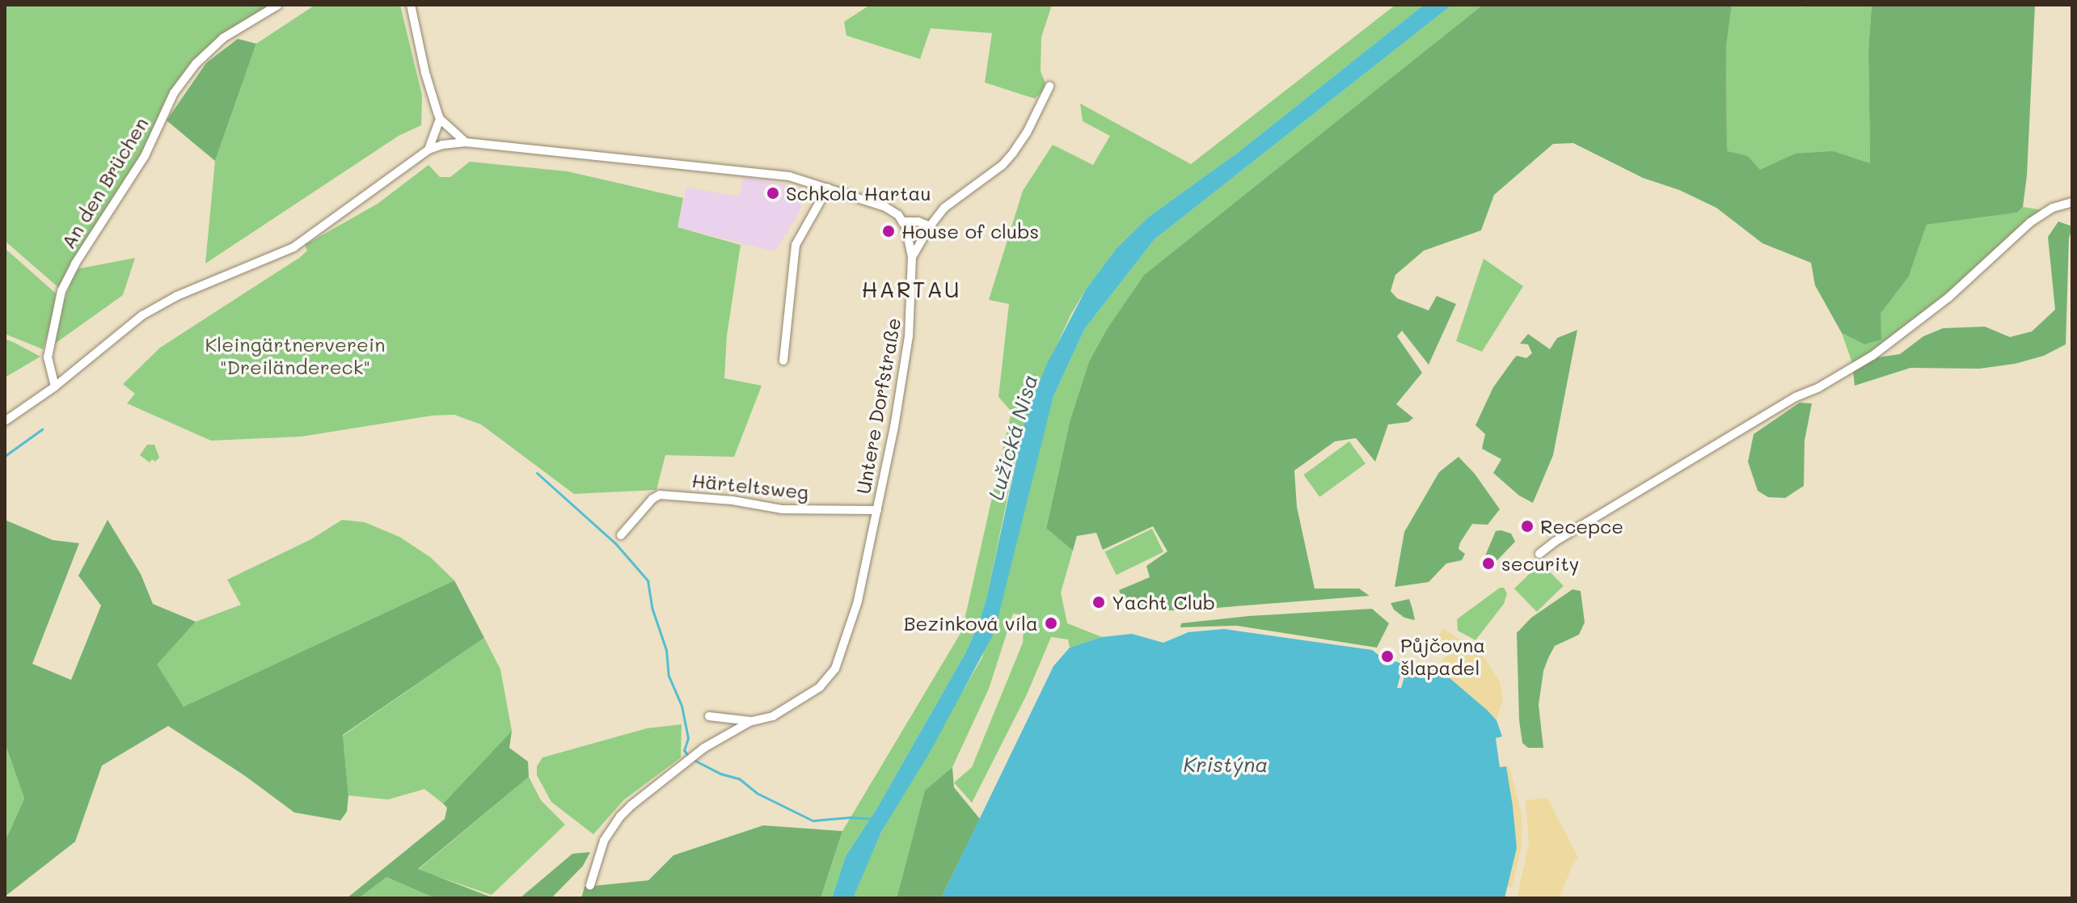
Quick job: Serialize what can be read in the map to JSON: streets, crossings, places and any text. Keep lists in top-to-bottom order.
{
  "streets": {
    "street": ["An den Brüchen", "Untere Dorfstraße", "Härteltsweg"]
  },
  "crossings": [
    ["Untere Dorfstraße", "Härteltsweg"]
  ],
  "districts": ["HARTAU"],
  "water": ["Lužická Nisa", "Kristýna"],
  "parks": ["Kleingärtnerverein \"Dreiländereck\""],
  "places": [
    "Schkola Hartau",
    "House of clubs",
    "Recepce",
    "security",
    "Yacht Club",
    "Bezinková víla",
    "Půjčovna šlapadel"
  ]
}
